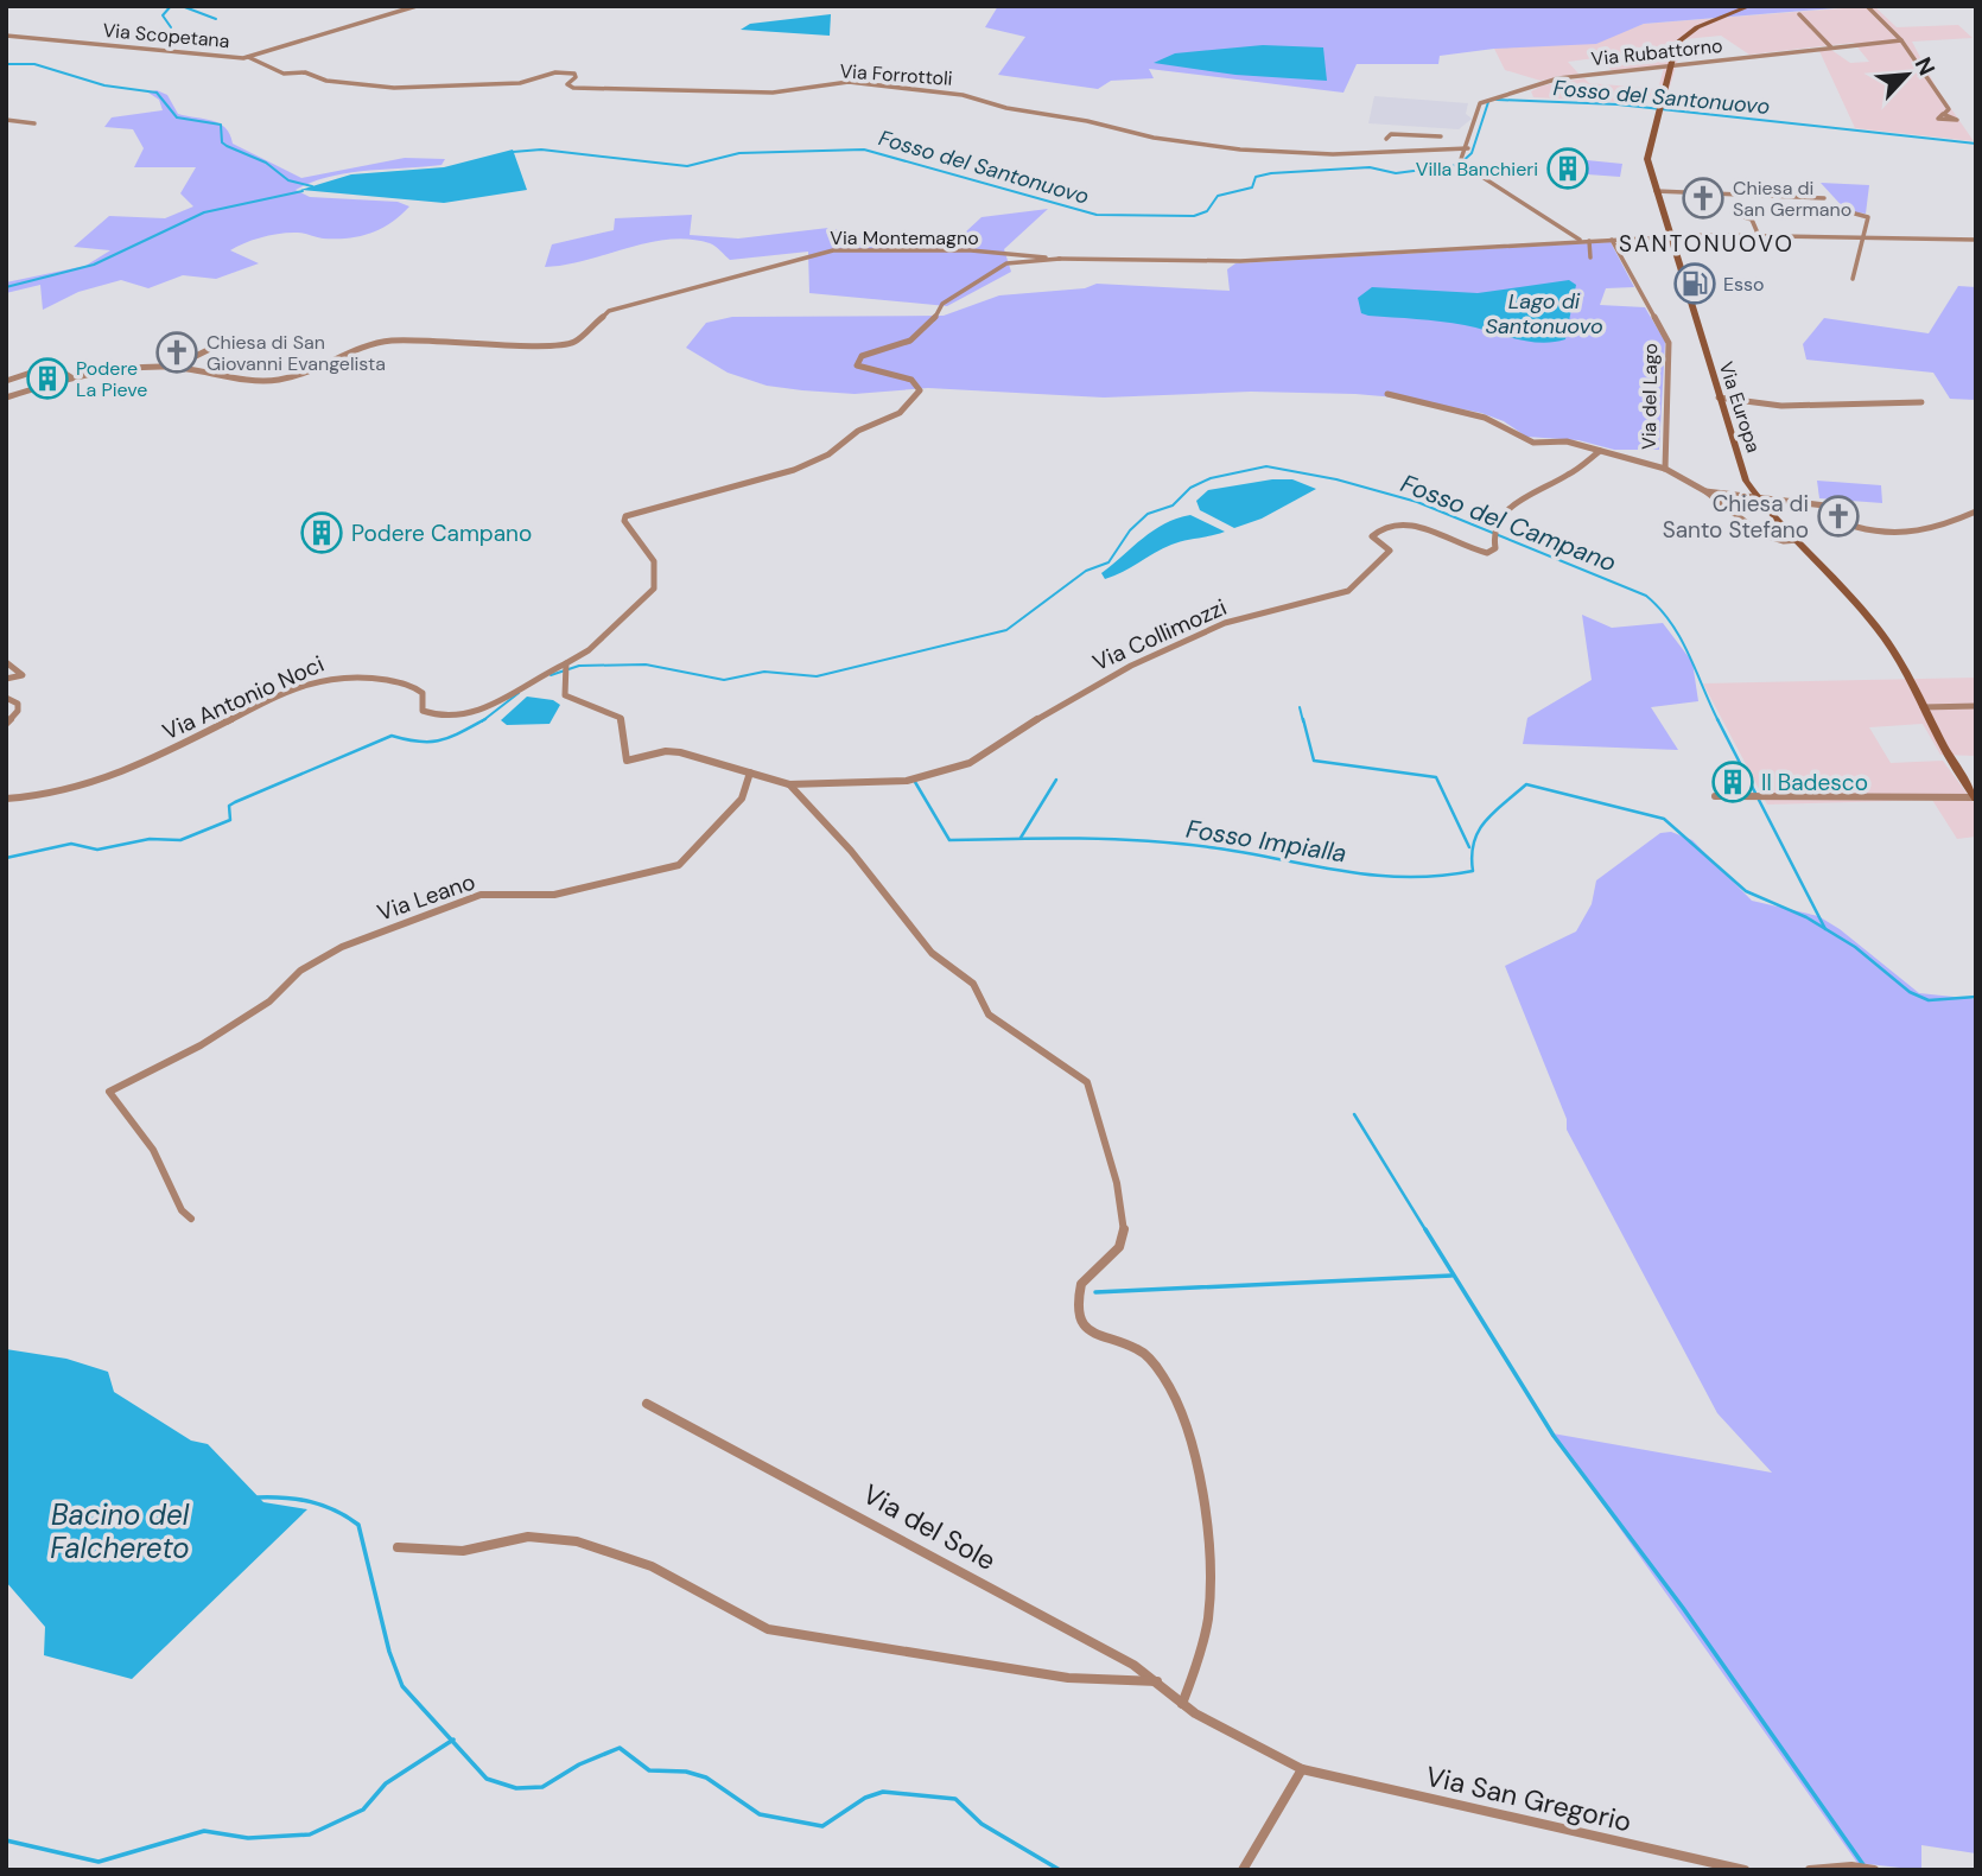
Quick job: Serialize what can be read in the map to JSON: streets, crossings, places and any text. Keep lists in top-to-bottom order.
{
  "streets": {
    "main road": ["Via Europa"],
    "street": [
      "Via Scopetana",
      "Via Rubattorno",
      "Via Forrottoli",
      "Via Montemagno",
      "Via del Lago",
      "Via Collimozzi",
      "Via Antonio Noci",
      "Via Leano",
      "Via del Sole",
      "Via San Gregorio"
    ]
  },
  "crossings": [
    ["Via Scopetana", "Via Forrottoli"],
    ["Via Rubattorno", "Via Forrottoli"],
    ["Via Rubattorno", "Via Montemagno"],
    ["Via Rubattorno", "Via Europa"],
    ["Via Montemagno", "Via del Lago"],
    ["Via Montemagno", "Via Europa"],
    ["Via del Sole", "Via San Gregorio"]
  ],
  "districts": ["SANTONUOVO"],
  "water": [
    "Fosso del Santonuovo",
    "Lago di Santonuovo",
    "Fosso del Campano",
    "Fosso Impialla",
    "Bacino del Falchereto"
  ],
  "places": {
    "building": [
      "Villa Banchieri",
      "Podere La Pieve",
      "Podere Campano",
      "Il Badesco"
    ],
    "church": ["Chiesa di San Germano", "Chiesa di San Giovanni Evangelista", "Chiesa di Santo Stefano"],
    "fuel station": ["Esso"]
  },
  "north": "top right"
}
